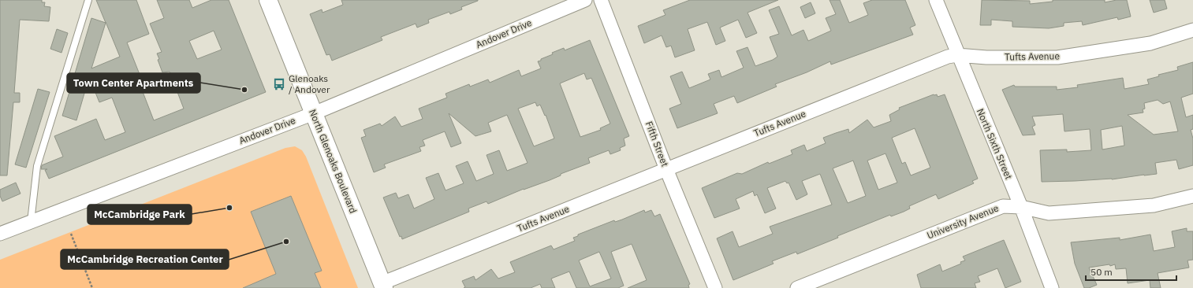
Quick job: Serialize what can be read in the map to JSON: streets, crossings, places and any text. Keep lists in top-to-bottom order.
{
  "streets": {
    "main road": ["North Glenoaks Boulevard"],
    "street": [
      "Andover Drive",
      "Tufts Avenue",
      "Fifth Street",
      "North Sixth Street",
      "University Avenue"
    ]
  },
  "crossings": [
    ["Andover Drive", "North Glenoaks Boulevard"],
    ["Tufts Avenue", "Fifth Street"],
    ["Tufts Avenue", "North Sixth Street"],
    ["Tufts Avenue", "North Glenoaks Boulevard"],
    ["North Sixth Street", "University Avenue"]
  ],
  "places": {
    "bus stop": ["Glenoaks / Andover"],
    "other": ["Town Center Apartments", "McCambridge Park", "McCambridge Recreation Center"]
  },
  "scale_bar": "50 m"
}
